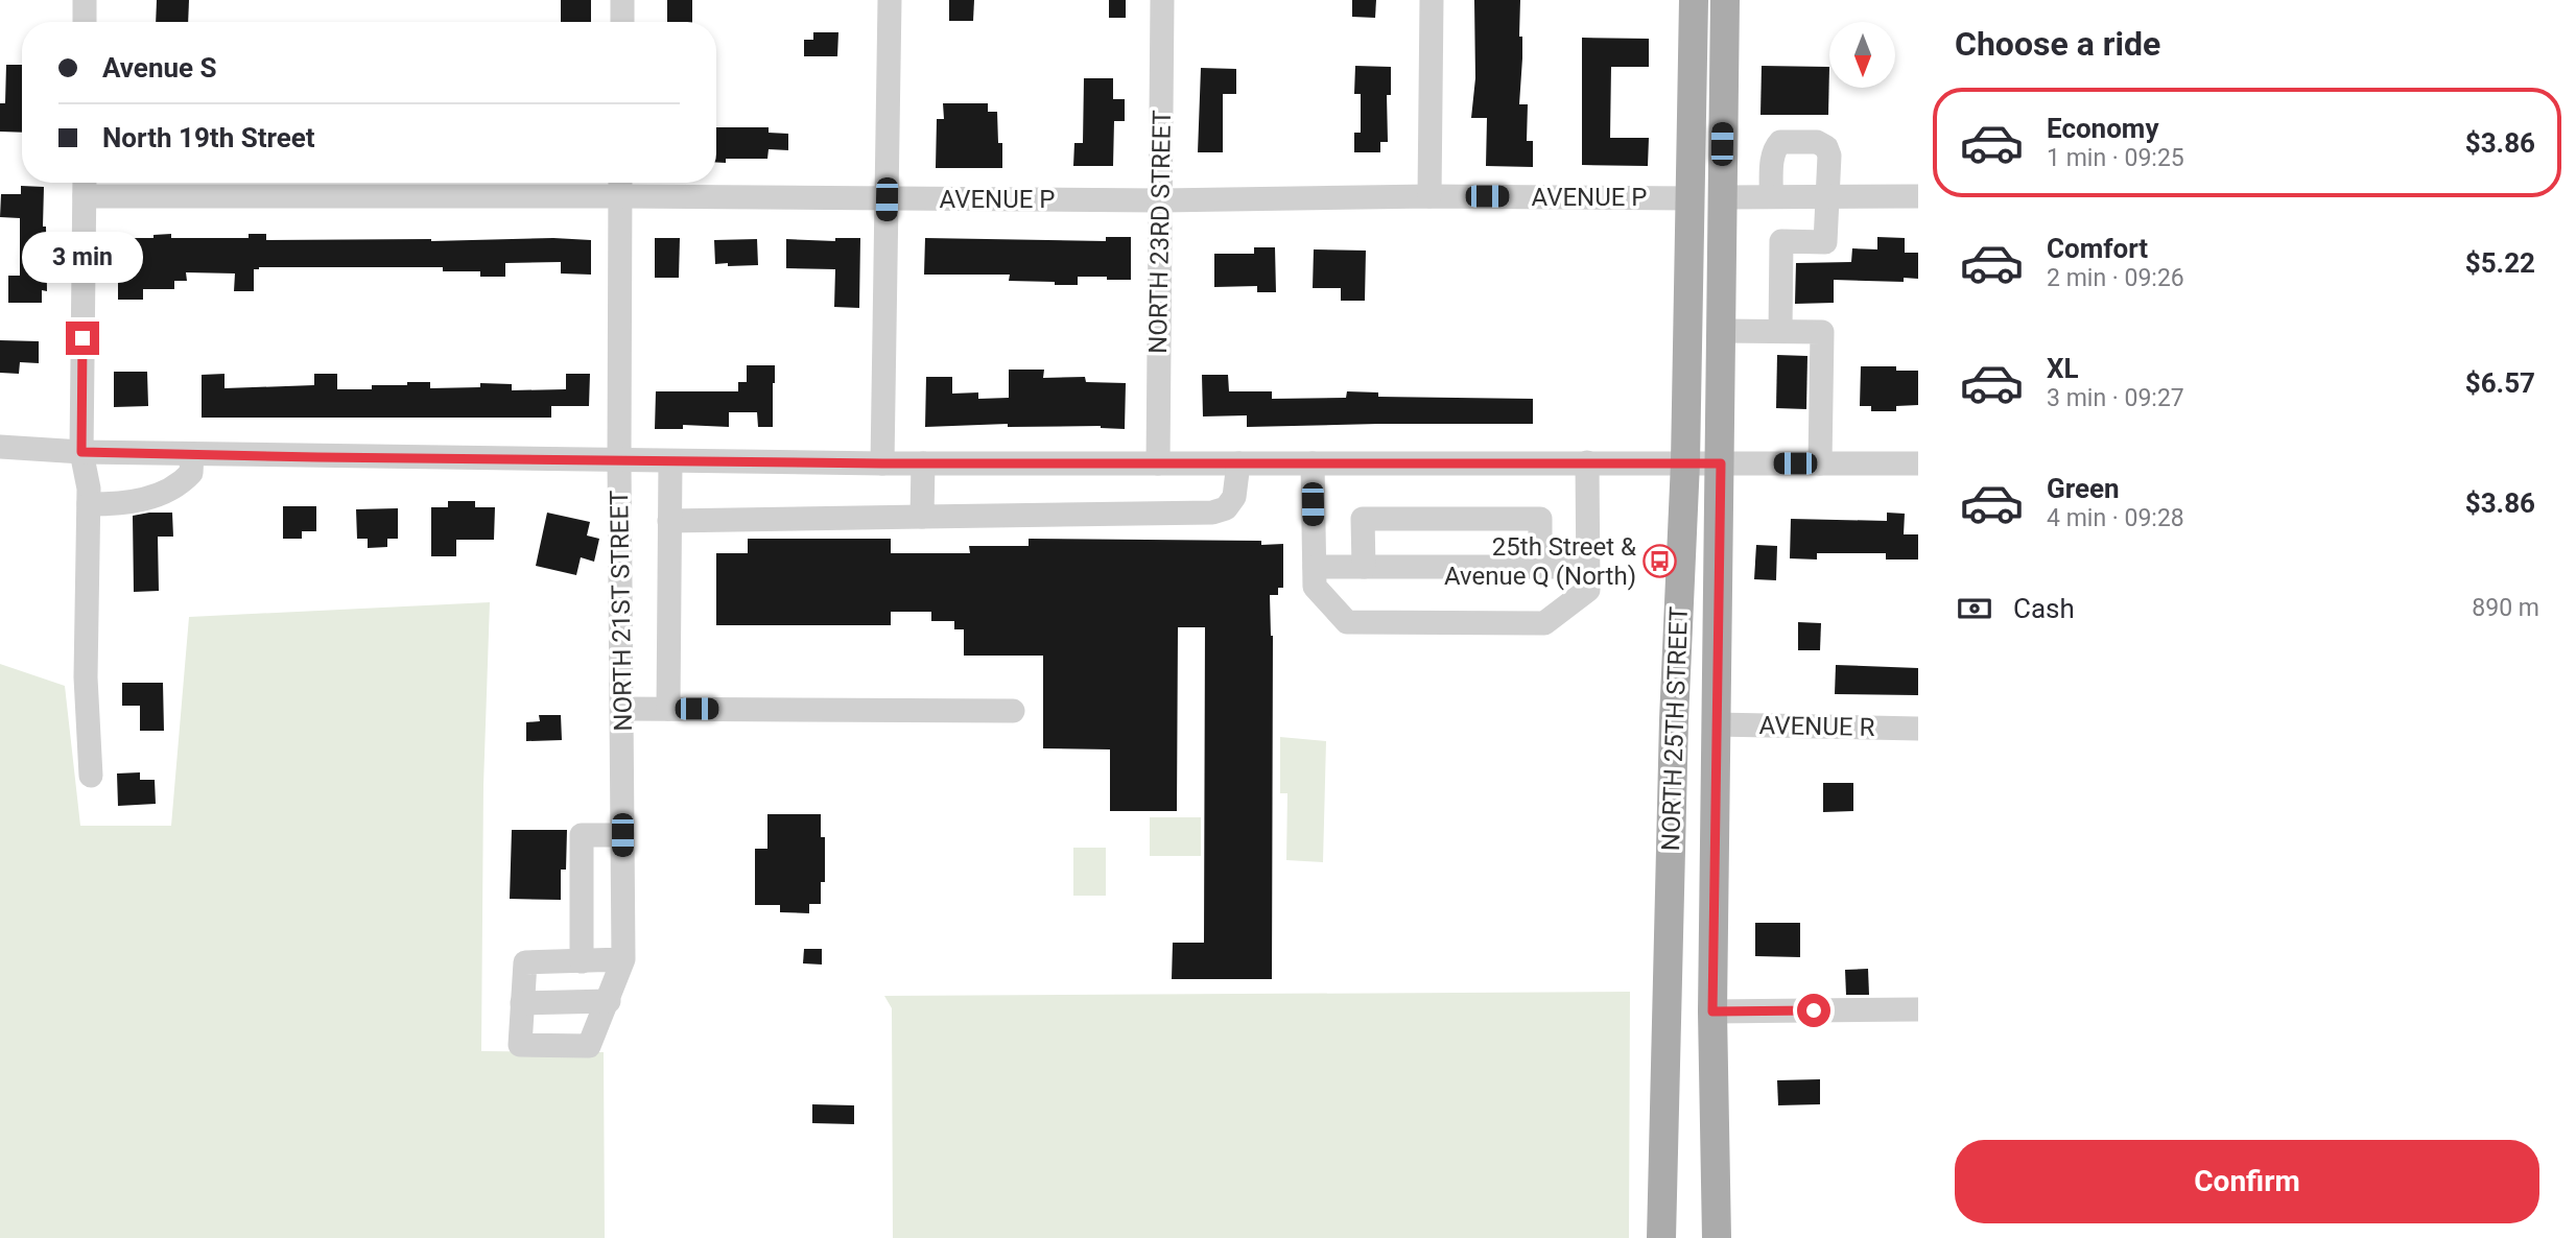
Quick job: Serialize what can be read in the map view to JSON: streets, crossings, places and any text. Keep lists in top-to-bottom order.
{
  "streets": {
    "main road": ["NORTH 25TH STREET"],
    "street": [
      "AVENUE P",
      "NORTH 23RD STREET",
      "NORTH 21ST STREET",
      "AVENUE R"
    ]
  },
  "crossings": [
    ["AVENUE P", "NORTH 23RD STREET"],
    ["AVENUE P", "NORTH 21ST STREET"],
    ["AVENUE P", "NORTH 25TH STREET"],
    ["AVENUE R", "NORTH 25TH STREET"]
  ],
  "places": {
    "bus stop": ["25th Street & Avenue Q (North)"]
  },
  "north": "bottom",
  "page": {
    "heading": "Choose a ride",
    "banner": ["Avenue S", "North 19th Street"],
    "list": [
      {
        "name": "Economy",
        "note": "1 min · 09:25",
        "value": "$3.86"
      },
      {
        "name": "Comfort",
        "note": "2 min · 09:26",
        "value": "$5.22"
      },
      {
        "name": "XL",
        "note": "3 min · 09:27",
        "value": "$6.57"
      },
      {
        "name": "Green",
        "note": "4 min · 09:28",
        "value": "$3.86"
      }
    ],
    "bubble": "3 min",
    "pay": ["Cash", "890 m"],
    "buttons": "Confirm"
  }
}
